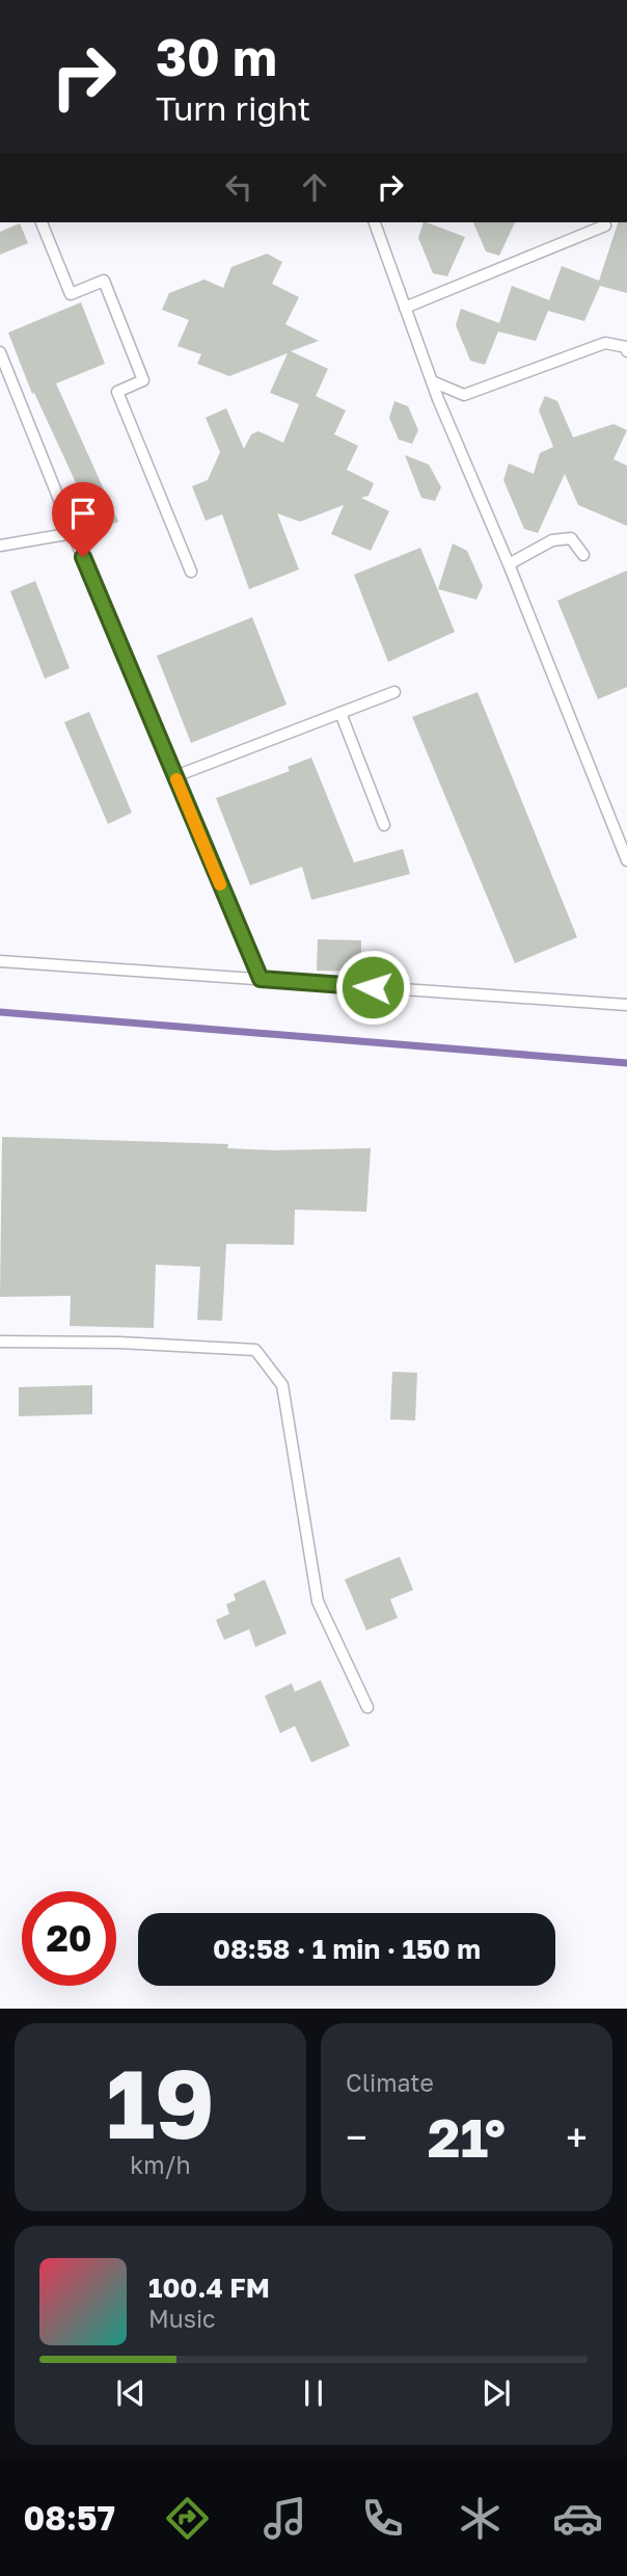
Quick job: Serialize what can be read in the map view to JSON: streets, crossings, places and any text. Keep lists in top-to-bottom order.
{
  "page": {
    "turn": ["30 m", "Turn right"],
    "limit": "20",
    "trip": "08:58 · 1 min · 150 m",
    "tile": [
      ["19", "km/h"],
      "Climate"
    ],
    "heat": ["−", "21°", "+"],
    "song": ["100.4 FM", "Music"],
    "tabs": "08:57"
  }
}
